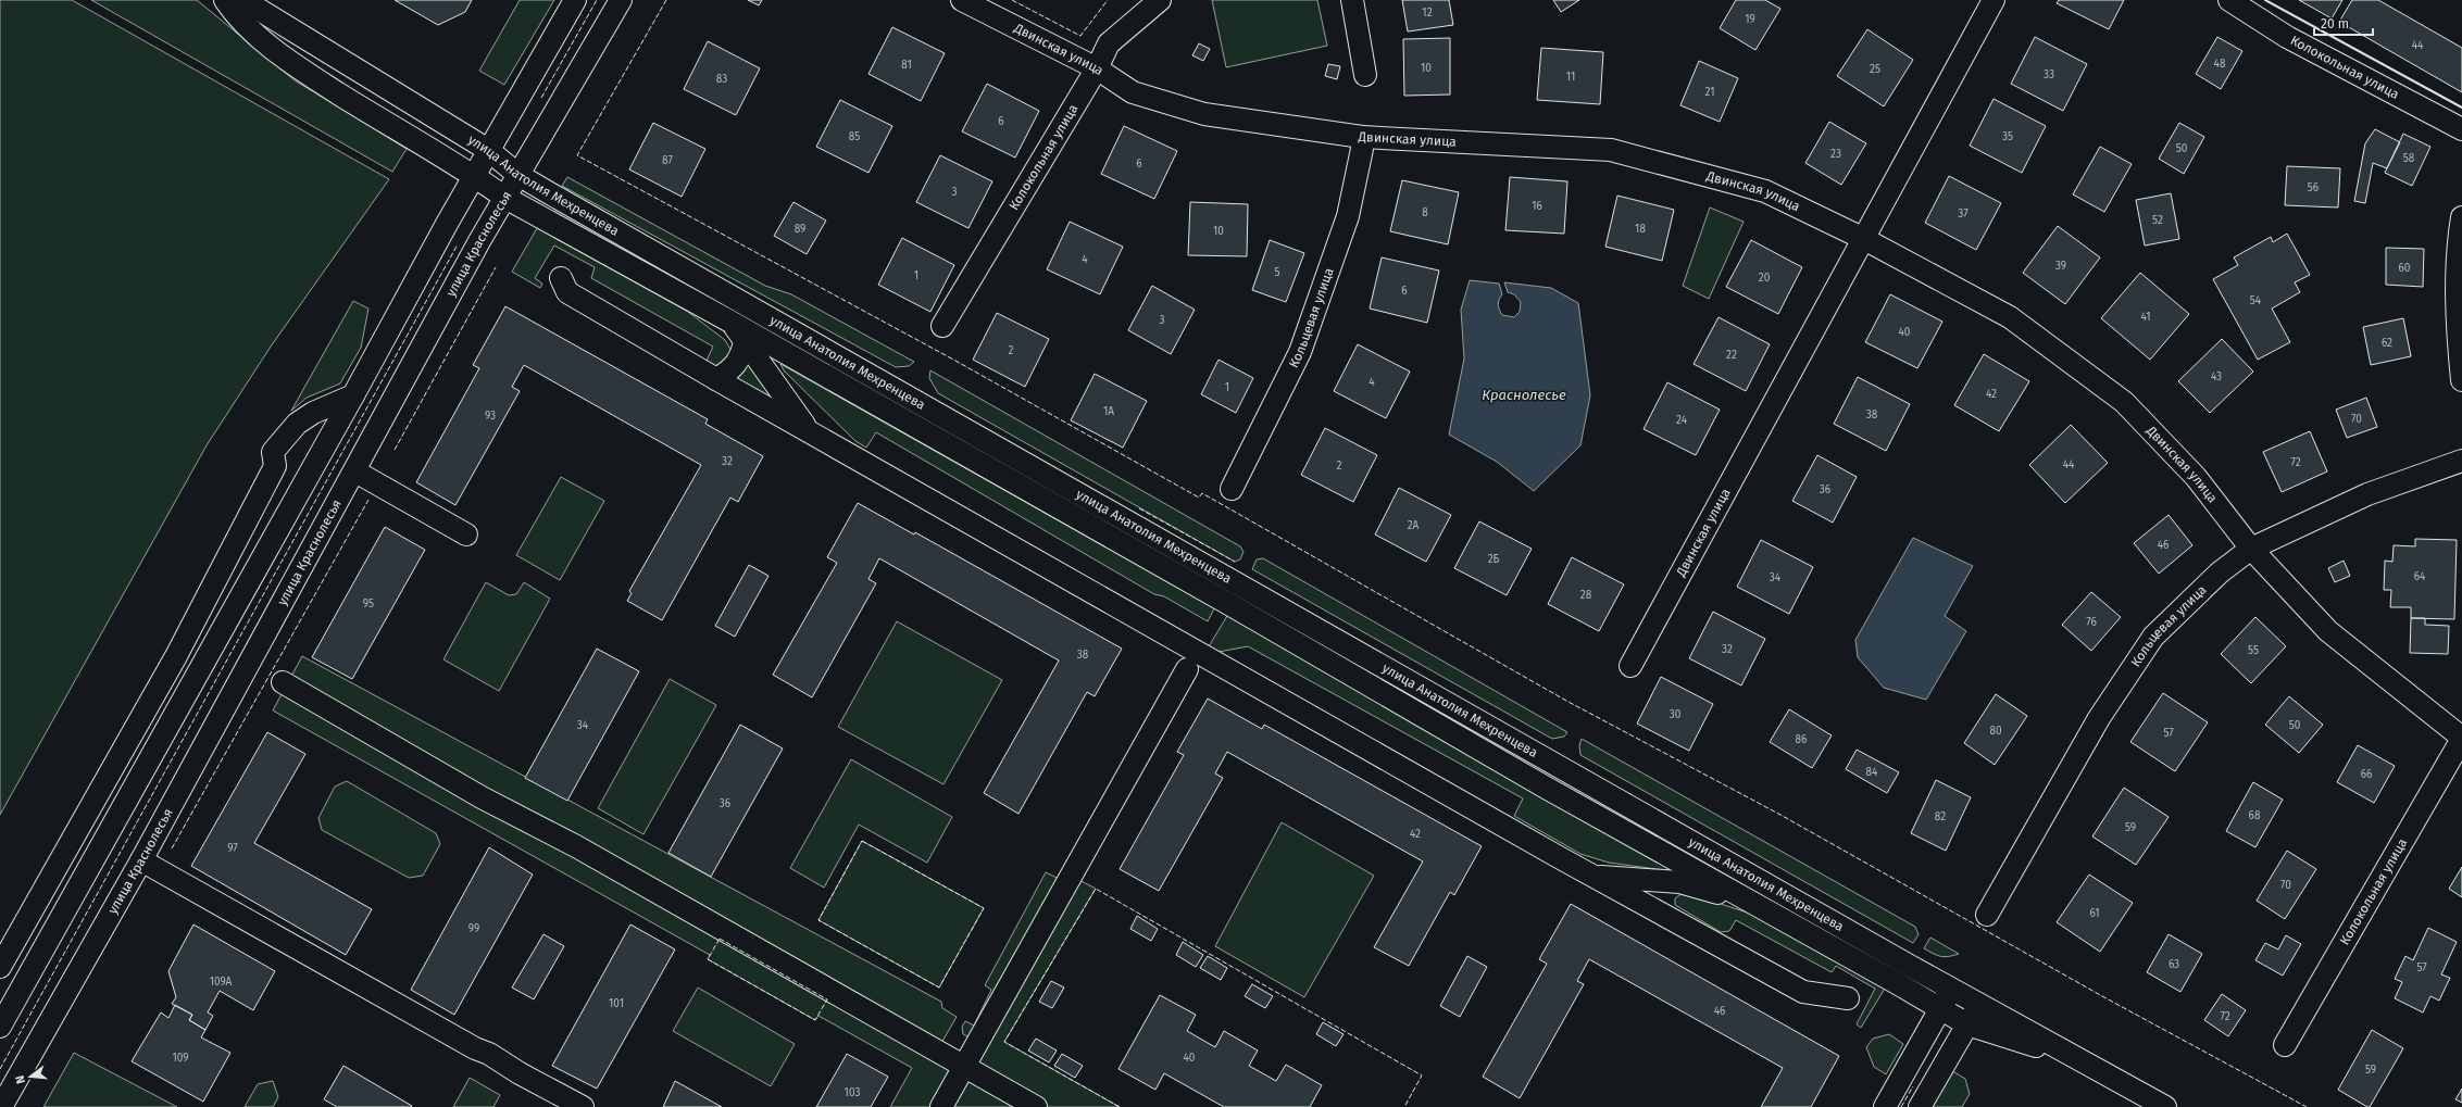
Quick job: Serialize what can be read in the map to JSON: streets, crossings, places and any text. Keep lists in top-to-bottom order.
{
  "streets": {
    "street": [
      "Двинская улица",
      "Колокольная улица",
      "улица Анатолия Мехренцева",
      "улица Краснолесья",
      "Кольцевая улица"
    ]
  },
  "crossings": [
    ["Двинская улица", "Колокольная улица"],
    ["Двинская улица", "Кольцевая улица"],
    ["улица Анатолия Мехренцева", "улица Краснолесья"]
  ],
  "water": ["Краснолесье"],
  "house_numbers": [
    "12",
    "19",
    "44",
    "48",
    "81",
    "10",
    "25",
    "33",
    "11",
    "83",
    "21",
    "6",
    "85",
    "35",
    "50",
    "23",
    "58",
    "87",
    "6",
    "56",
    "3",
    "16",
    "8",
    "37",
    "52",
    "89",
    "18",
    "10",
    "4",
    "39",
    "60",
    "5",
    "1",
    "20",
    "6",
    "54",
    "41",
    "3",
    "40",
    "62",
    "2",
    "22",
    "43",
    "4",
    "1",
    "42",
    "1А",
    "38",
    "93",
    "70",
    "24",
    "32",
    "72",
    "44",
    "2",
    "36",
    "2А",
    "46",
    "2Б",
    "64",
    "34",
    "28",
    "95",
    "76",
    "32",
    "55",
    "38",
    "30",
    "34",
    "50",
    "80",
    "57",
    "86",
    "84",
    "66",
    "36",
    "68",
    "82",
    "59",
    "42",
    "97",
    "70",
    "61",
    "99",
    "63",
    "57",
    "109А",
    "101",
    "46",
    "72",
    "109",
    "40",
    "59",
    "103"
  ],
  "scale_bar": "20 m",
  "north": "left"
}
